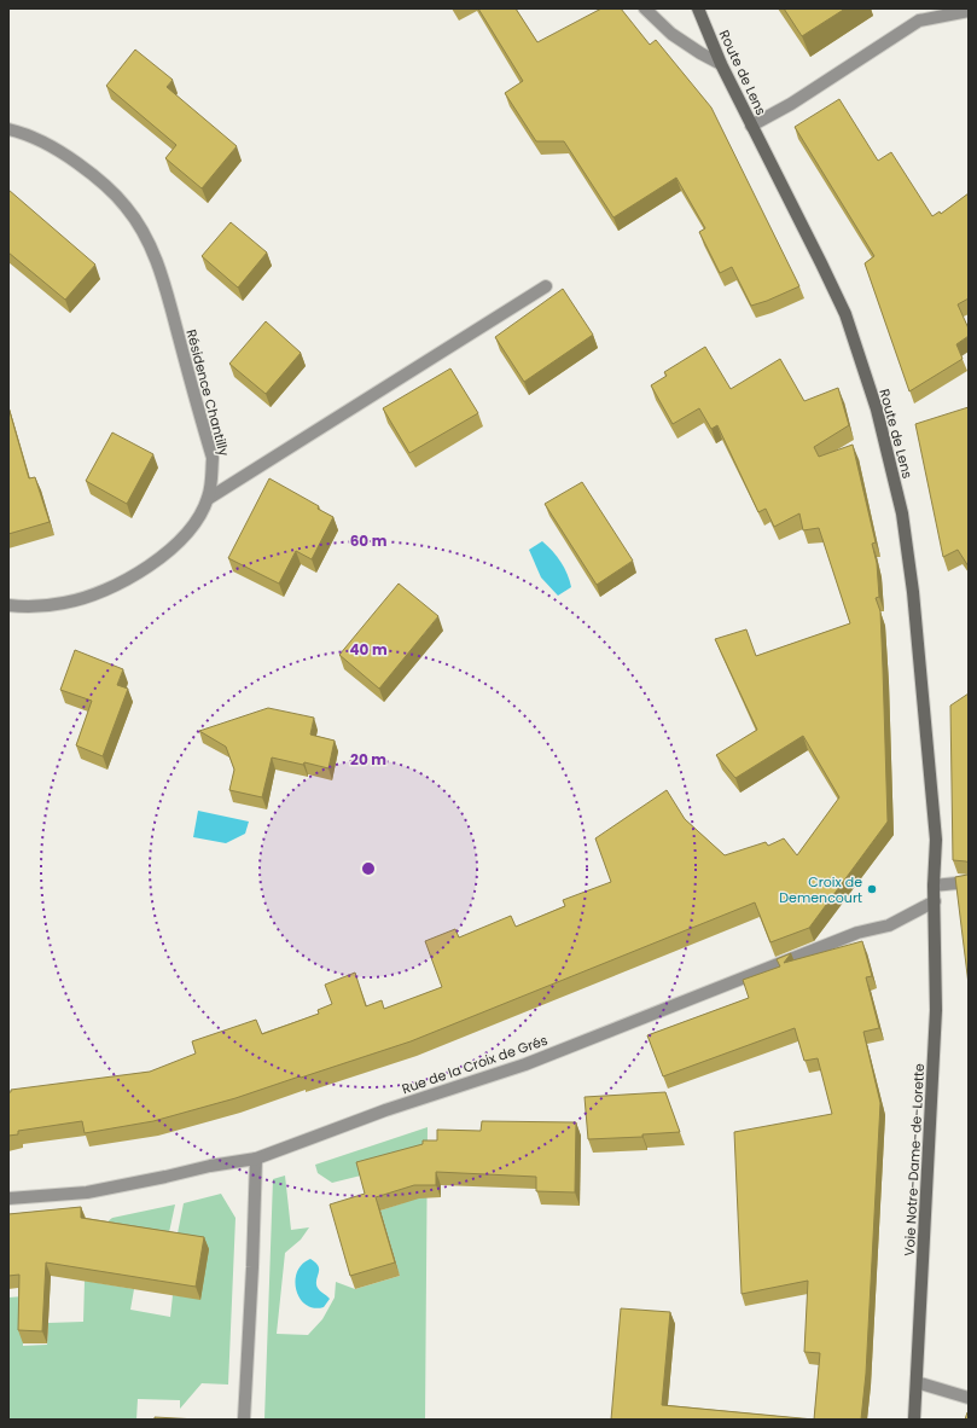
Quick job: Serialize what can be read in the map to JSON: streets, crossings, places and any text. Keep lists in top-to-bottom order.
{
  "streets": {
    "main road": ["Route de Lens", "Voie Notre-Dame-de-Lorette"],
    "street": ["Résidence Chantilly", "Rue de la Croix de Grés"]
  },
  "crossings": [
    ["Route de Lens", "Rue de la Croix de Grés"],
    ["Route de Lens", "Voie Notre-Dame-de-Lorette"],
    ["Rue de la Croix de Grés", "Voie Notre-Dame-de-Lorette"]
  ],
  "places": ["Croix de Demencourt"],
  "rings": ["60 m", "40 m", "20 m"]
}
